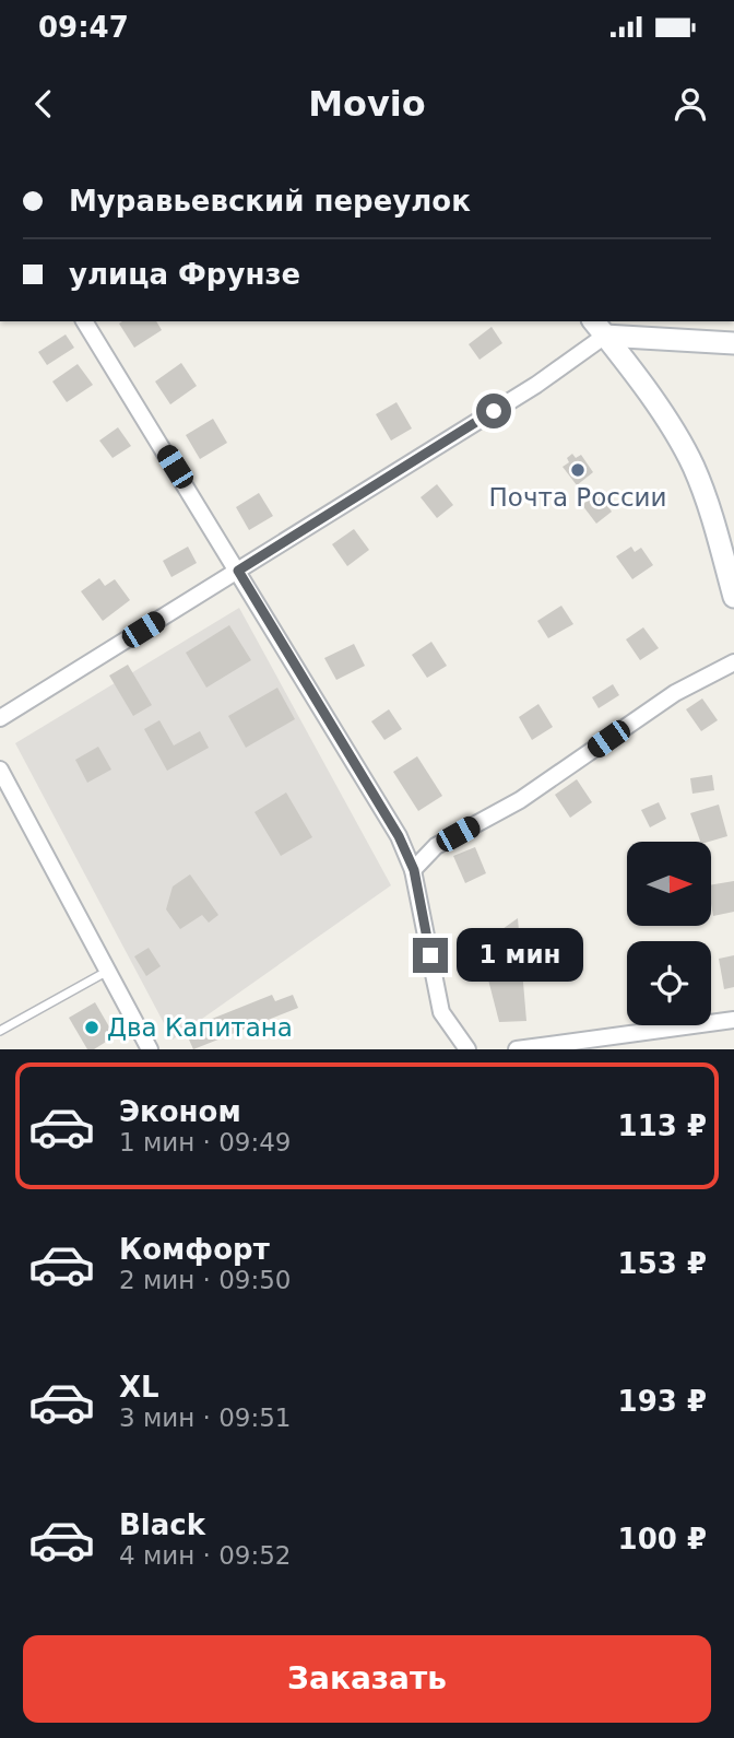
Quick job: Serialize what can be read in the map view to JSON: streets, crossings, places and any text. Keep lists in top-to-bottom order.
{
  "places": ["Почта России", "Два Капитана"],
  "north": "right",
  "page": {
    "status": "09:47",
    "header": "Movio",
    "banner": ["Муравьевский переулок", "улица Фрунзе"],
    "bubble": "1 мин",
    "list": [
      {
        "name": "Эконом",
        "note": "1 мин · 09:49",
        "value": "113 ₽"
      },
      {
        "name": "Комфорт",
        "note": "2 мин · 09:50",
        "value": "153 ₽"
      },
      {
        "name": "XL",
        "note": "3 мин · 09:51",
        "value": "193 ₽"
      },
      {
        "name": "Black",
        "note": "4 мин · 09:52",
        "value": "100 ₽"
      }
    ],
    "buttons": "Заказать"
  }
}
